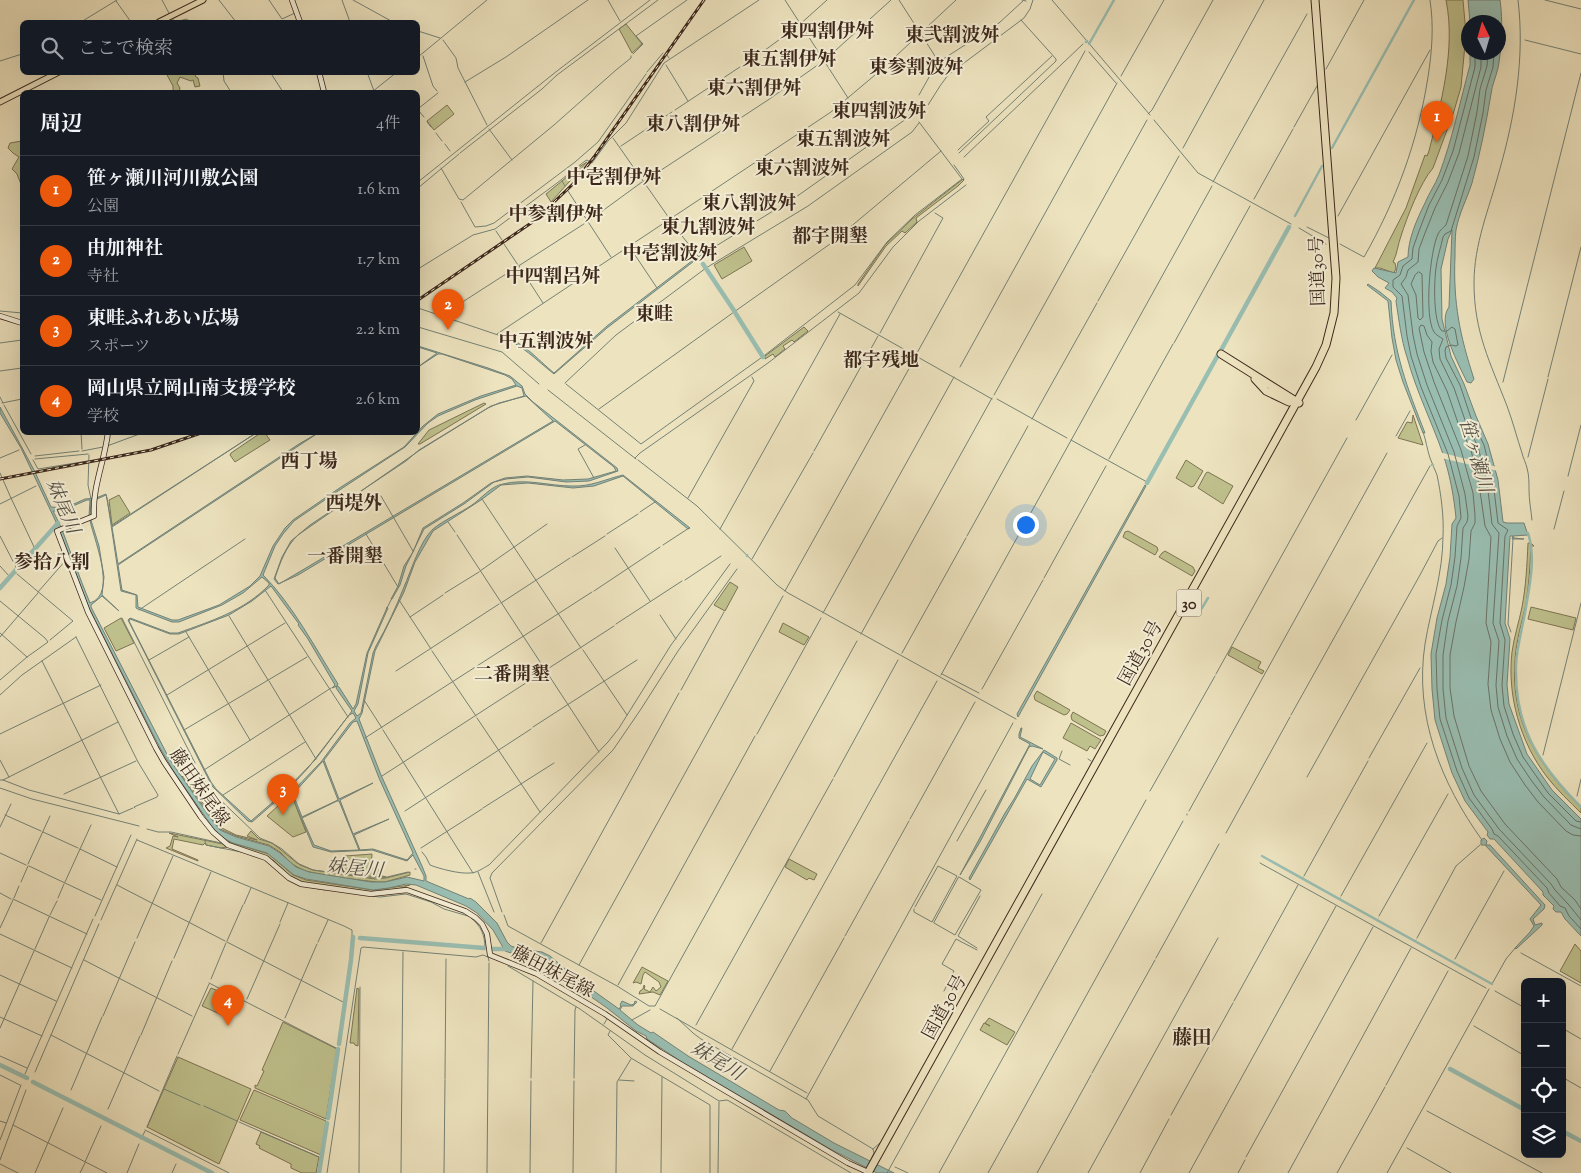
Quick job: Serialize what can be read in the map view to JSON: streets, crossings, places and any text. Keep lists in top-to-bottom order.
{
  "streets": {
    "highway": ["国道30号", "30"],
    "main road": ["藤田妹尾線"]
  },
  "crossings": [
    ["国道30号", "藤田妹尾線"]
  ],
  "districts": [
    "東四割伊舛",
    "東弐割波舛",
    "東五割伊舛",
    "東参割波舛",
    "東六割伊舛",
    "東四割波舛",
    "東八割伊舛",
    "東五割波舛",
    "東六割波舛",
    "中壱割伊舛",
    "東八割波舛",
    "中参割伊舛",
    "東九割波舛",
    "都宇開墾",
    "中壱割波舛",
    "中四割呂舛",
    "東畦",
    "中五割波舛",
    "都宇残地",
    "西丁場",
    "西堤外",
    "一番開墾",
    "参拾八割",
    "二番開墾",
    "藤田"
  ],
  "water": ["笹ヶ瀬川", "妹尾川"],
  "north": "top",
  "page": {
    "search": "ここで検索",
    "heading": ["周辺", "4件"],
    "pins": [
      "1",
      "2",
      "3",
      "4"
    ],
    "list": [
      {
        "mark": "1",
        "name": "笹ヶ瀬川河川敷公園",
        "note": "公園",
        "value": "1.6 km"
      },
      {
        "mark": "2",
        "name": "由加神社",
        "note": "寺社",
        "value": "1.7 km"
      },
      {
        "mark": "3",
        "name": "東畦ふれあい広場",
        "note": "スポーツ",
        "value": "2.2 km"
      },
      {
        "mark": "4",
        "name": "岡山県立岡山南支援学校",
        "note": "学校",
        "value": "2.6 km"
      }
    ],
    "map_buttons": ["+", "−"]
  }
}
